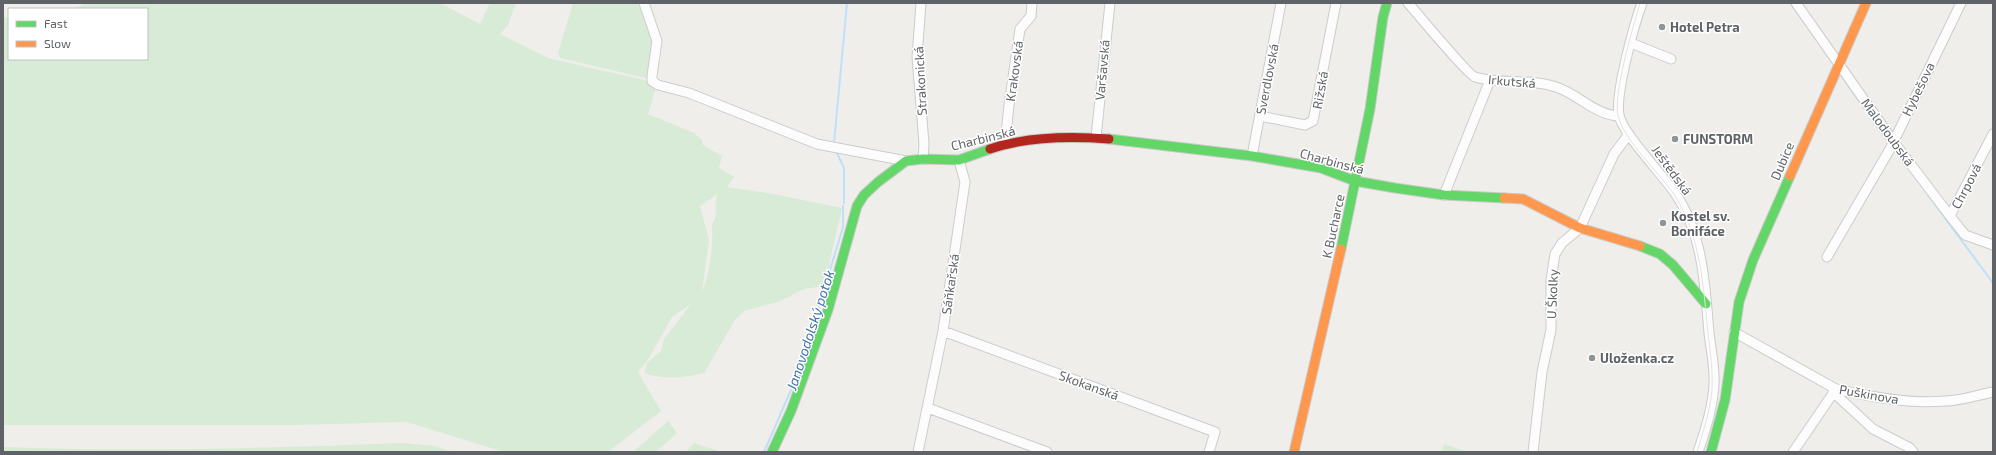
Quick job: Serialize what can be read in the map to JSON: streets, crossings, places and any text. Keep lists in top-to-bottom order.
{
  "streets": {
    "street": [
      "Varšavská",
      "Krakovská",
      "Sverdlovská",
      "Strakonická",
      "Irkutská",
      "Hybešova",
      "Rižská",
      "Malodoubská",
      "Charbinská",
      "Dubice",
      "Ještědská",
      "Chrpová",
      "K Bucharce",
      "Sáňkařská",
      "U Školky",
      "Skokanská",
      "Puškinova"
    ]
  },
  "crossings": [
    ["Varšavská", "Charbinská"],
    ["Krakovská", "Charbinská"],
    ["Sverdlovská", "Rižská"],
    ["Sverdlovská", "Charbinská"],
    ["Strakonická", "Charbinská"],
    ["Irkutská", "Ještědská"],
    ["Hybešova", "Malodoubská"],
    ["Malodoubská", "Dubice"],
    ["Malodoubská", "Chrpová"],
    ["Charbinská", "Ještědská"],
    ["Charbinská", "K Bucharce"],
    ["Charbinská", "Sáňkařská"],
    ["Charbinská", "U Školky"],
    ["Dubice", "Puškinova"],
    ["Ještědská", "U Školky"],
    ["Sáňkařská", "Skokanská"]
  ],
  "water": ["Janovodolský potok"],
  "places": [
    "Hotel Petra",
    "FUNSTORM",
    "Kostel sv. Bonifáce",
    "Uloženka.cz"
  ],
  "legend": ["Fast", "Slow"]
}
